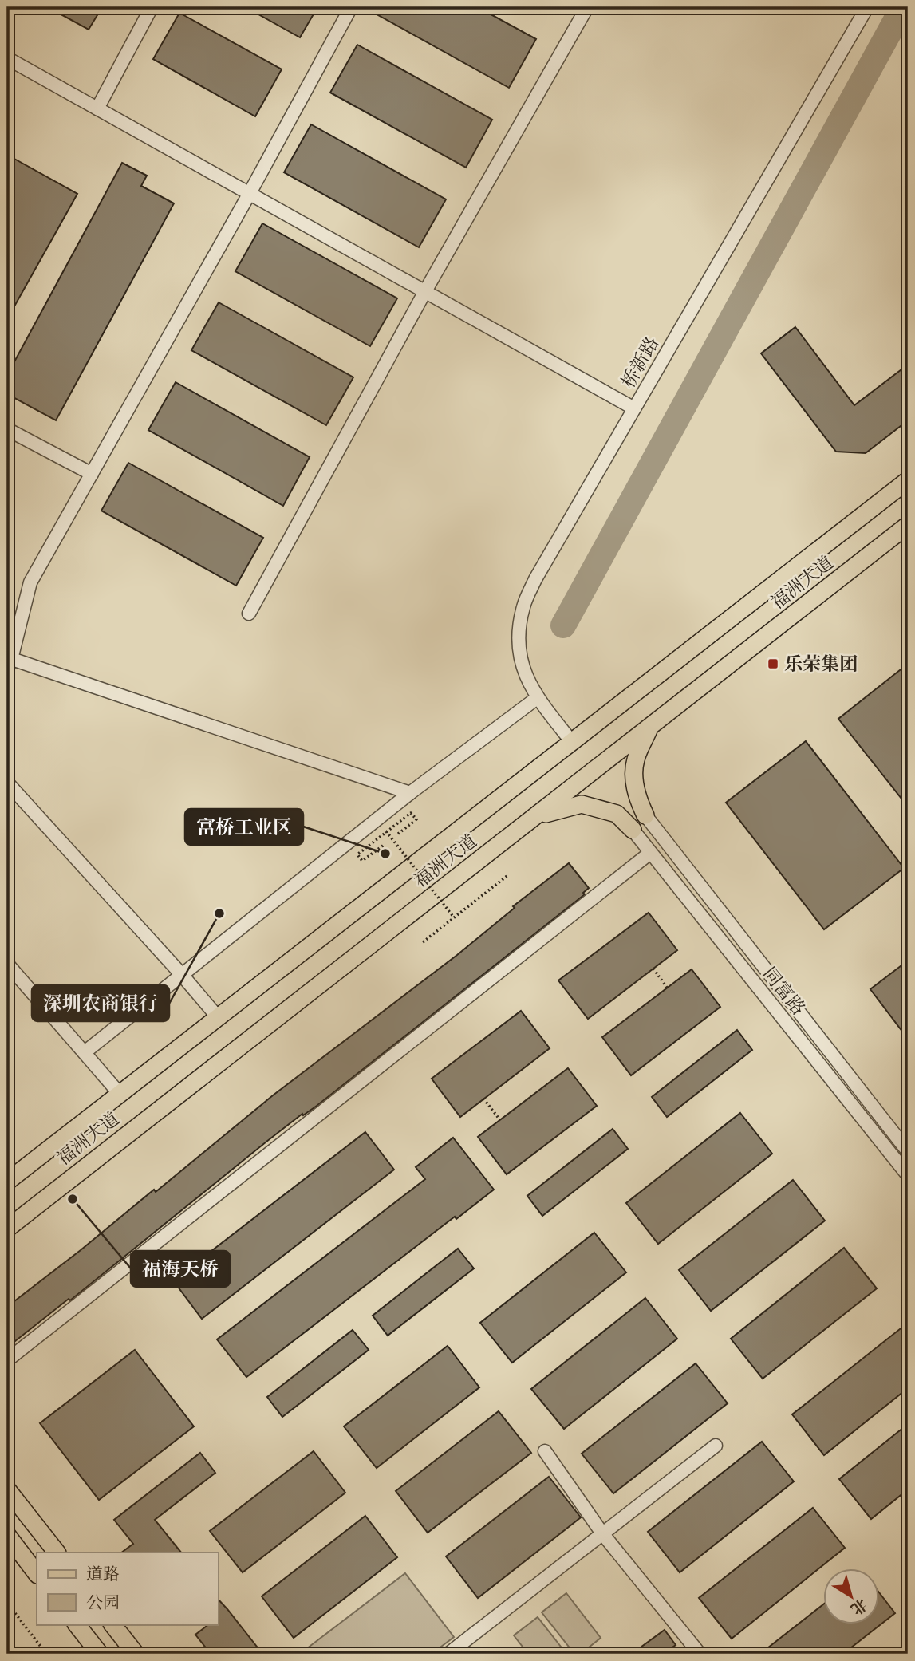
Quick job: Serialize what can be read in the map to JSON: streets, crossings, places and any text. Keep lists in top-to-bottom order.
{
  "streets": {
    "main road": ["福洲大道"],
    "street": ["桥新路", "同富路"]
  },
  "crossings": [
    ["桥新路", "福洲大道"]
  ],
  "places": {
    "transit": ["乐荣集团"],
    "other": ["富桥工业区", "深圳农商银行", "福海天桥"]
  },
  "legend": ["道路", "公园"],
  "north": "bottom right"
}
